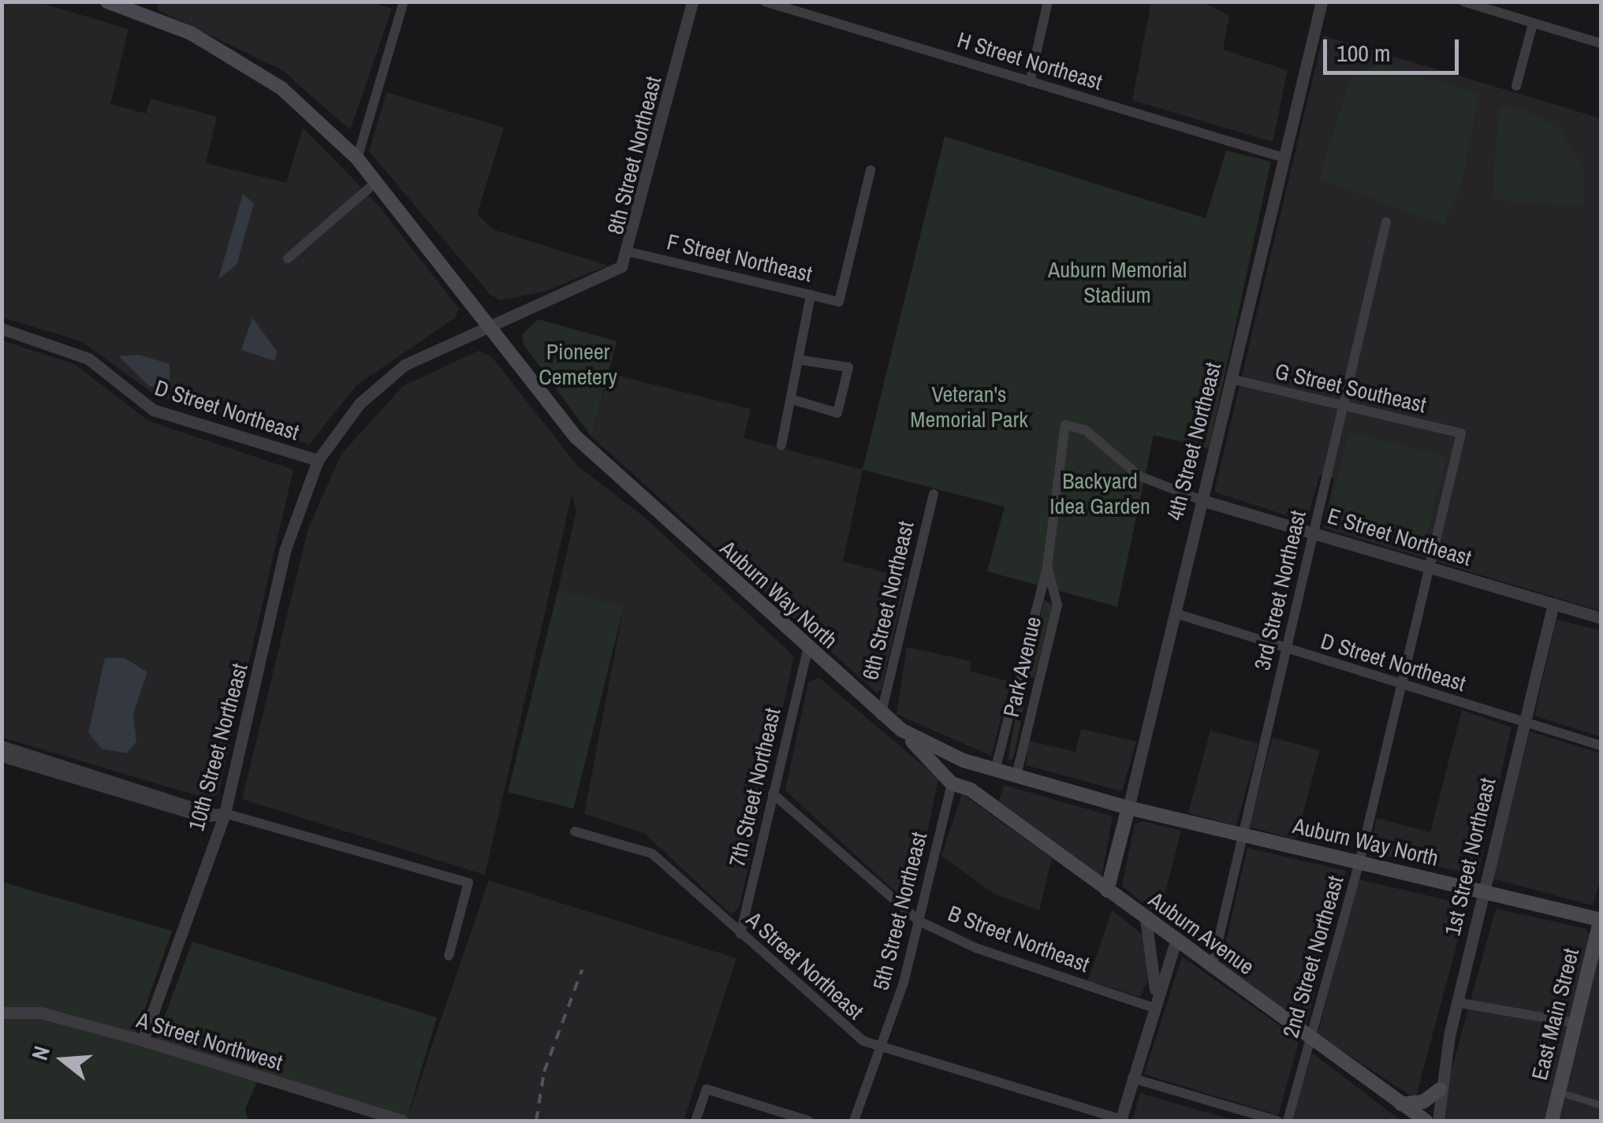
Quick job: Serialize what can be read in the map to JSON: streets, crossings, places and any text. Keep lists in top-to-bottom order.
{
  "streets": {
    "main road": [
      "4th Street Northeast",
      "Auburn Way North",
      "Auburn Avenue",
      "East Main Street"
    ],
    "street": [
      "H Street Northeast",
      "8th Street Northeast",
      "F Street Northeast",
      "G Street Southeast",
      "D Street Northeast",
      "E Street Northeast",
      "3rd Street Northeast",
      "6th Street Northeast",
      "Park Avenue",
      "10th Street Northeast",
      "7th Street Northeast",
      "1st Street Northeast",
      "5th Street Northeast",
      "B Street Northeast",
      "2nd Street Northeast",
      "A Street Northeast",
      "A Street Northwest"
    ]
  },
  "crossings": [
    ["H Street Northeast", "4th Street Northeast"],
    ["8th Street Northeast", "F Street Northeast"],
    ["8th Street Northeast", "D Street Northeast"],
    ["8th Street Northeast", "Auburn Way North"],
    ["8th Street Northeast", "10th Street Northeast"],
    ["G Street Southeast", "4th Street Northeast"],
    ["G Street Southeast", "3rd Street Northeast"],
    ["G Street Southeast", "2nd Street Northeast"],
    ["D Street Northeast", "4th Street Northeast"],
    ["D Street Northeast", "3rd Street Northeast"],
    ["D Street Northeast", "10th Street Northeast"],
    ["D Street Northeast", "1st Street Northeast"],
    ["D Street Northeast", "2nd Street Northeast"],
    ["4th Street Northeast", "E Street Northeast"],
    ["4th Street Northeast", "Auburn Way North"],
    ["4th Street Northeast", "Auburn Avenue"],
    ["E Street Northeast", "3rd Street Northeast"],
    ["E Street Northeast", "Park Avenue"],
    ["E Street Northeast", "1st Street Northeast"],
    ["E Street Northeast", "2nd Street Northeast"],
    ["3rd Street Northeast", "Auburn Way North"],
    ["3rd Street Northeast", "Auburn Avenue"],
    ["Auburn Way North", "6th Street Northeast"],
    ["Auburn Way North", "Park Avenue"],
    ["Auburn Way North", "7th Street Northeast"],
    ["Auburn Way North", "1st Street Northeast"],
    ["Auburn Way North", "Auburn Avenue"],
    ["Auburn Way North", "2nd Street Northeast"],
    ["Auburn Way North", "East Main Street"],
    ["10th Street Northeast", "A Street Northwest"],
    ["7th Street Northeast", "B Street Northeast"],
    ["7th Street Northeast", "A Street Northeast"],
    ["5th Street Northeast", "Auburn Avenue"],
    ["5th Street Northeast", "B Street Northeast"],
    ["5th Street Northeast", "A Street Northeast"],
    ["Auburn Avenue", "2nd Street Northeast"]
  ],
  "parks": [
    "Auburn Memorial Stadium",
    "Pioneer Cemetery",
    "Veteran's Memorial Park",
    "Backyard Idea Garden"
  ],
  "scale_bar": "100 m",
  "north": "left"
}
